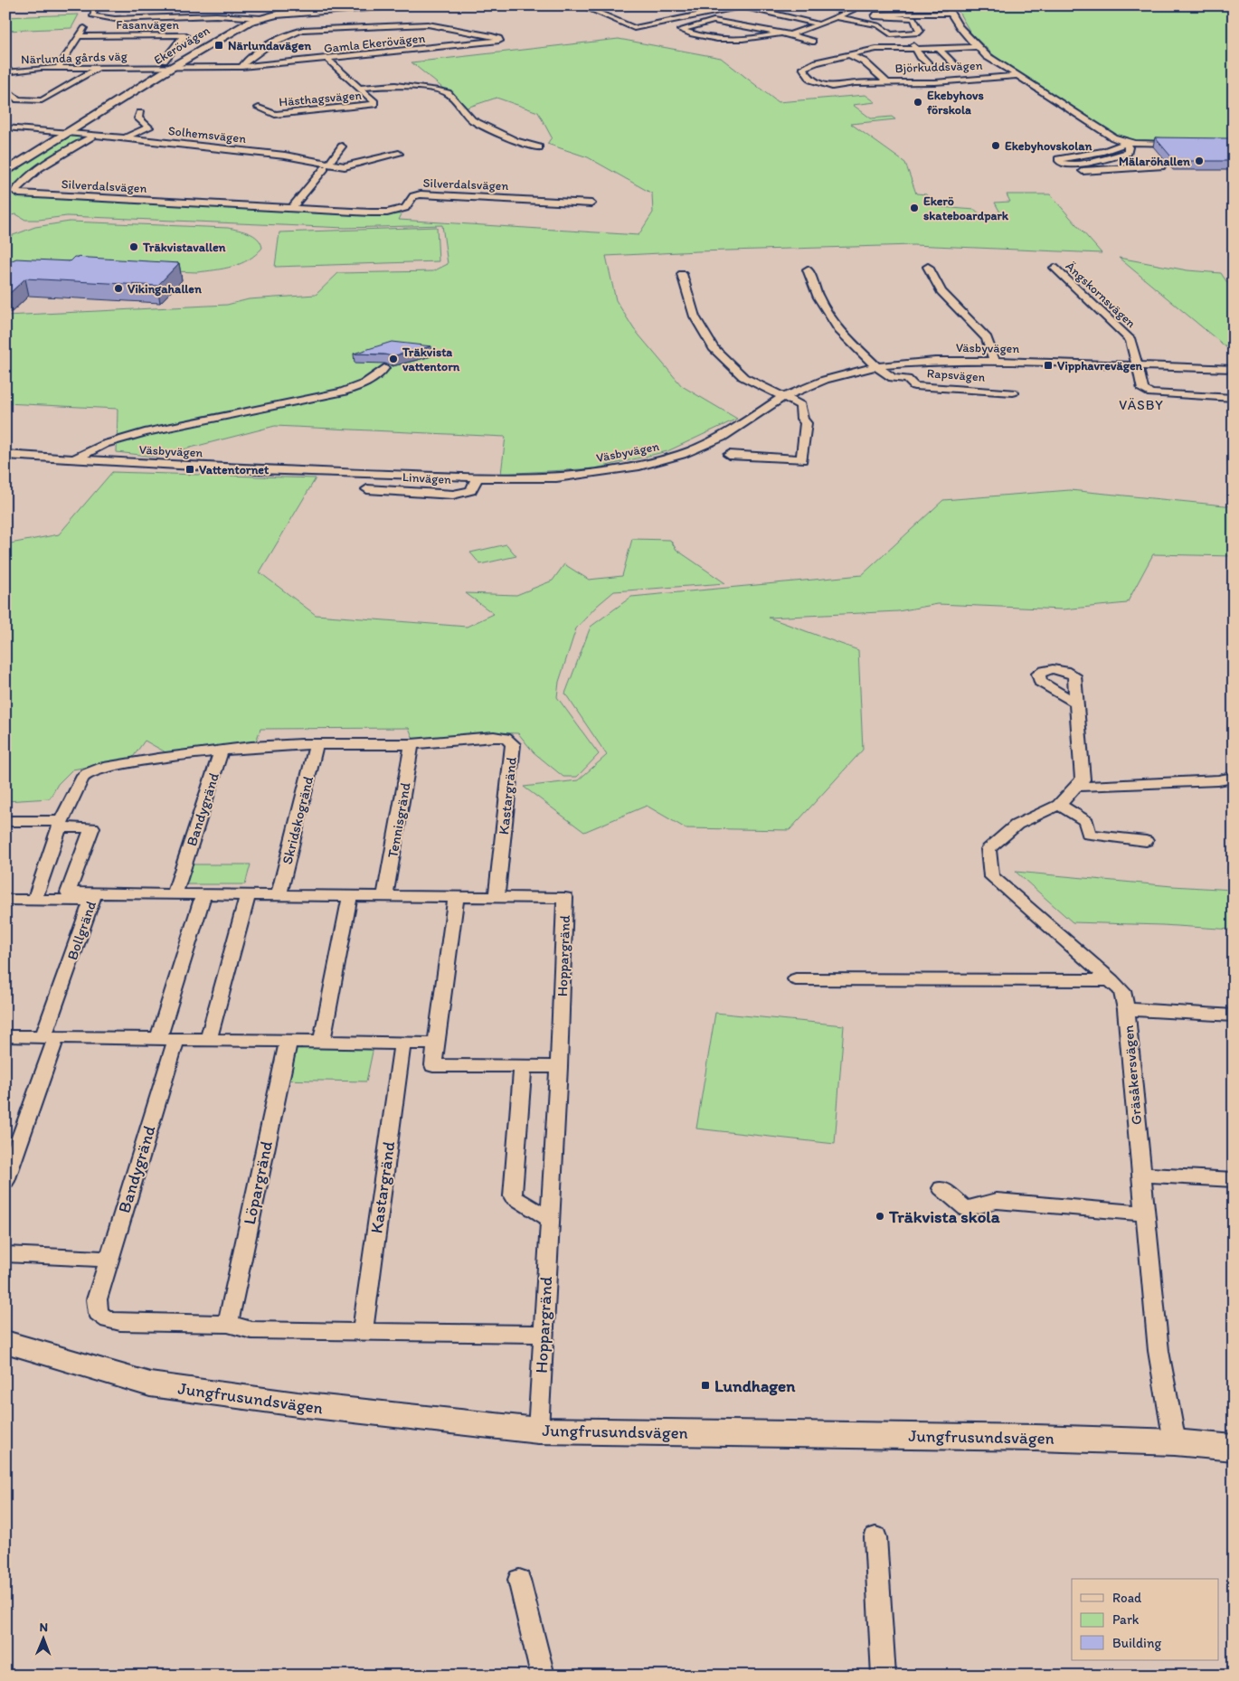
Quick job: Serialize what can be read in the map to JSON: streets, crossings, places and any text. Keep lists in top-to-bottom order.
{
  "streets": {
    "main road": ["Ekerövägen", "Jungfrusundsvägen"],
    "street": [
      "Fasanvägen",
      "Gamla Ekerövägen",
      "Närlunda gårds väg",
      "Björkuddsvägen",
      "Hästhagsvägen",
      "Solhemsvägen",
      "Silverdalsvägen",
      "Ängskornsvägen",
      "Väsbyvägen",
      "Rapsvägen",
      "Linvägen",
      "Kastargränd",
      "Bandygränd",
      "Skridskogränd",
      "Tennisgränd",
      "Bollgränd",
      "Hoppargränd",
      "Gräsåkersvägen",
      "Löpargränd"
    ]
  },
  "crossings": [
    ["Gamla Ekerövägen", "Ekerövägen"],
    ["Gamla Ekerövägen", "Närlunda gårds väg"],
    ["Gamla Ekerövägen", "Hästhagsvägen"],
    ["Ekerövägen", "Närlunda gårds väg"],
    ["Ekerövägen", "Solhemsvägen"],
    ["Solhemsvägen", "Silverdalsvägen"],
    ["Ängskornsvägen", "Väsbyvägen"],
    ["Väsbyvägen", "Rapsvägen"],
    ["Väsbyvägen", "Linvägen"],
    ["Kastargränd", "Bandygränd"],
    ["Kastargränd", "Skridskogränd"],
    ["Kastargränd", "Tennisgränd"],
    ["Kastargränd", "Hoppargränd"],
    ["Bandygränd", "Löpargränd"],
    ["Hoppargränd", "Jungfrusundsvägen"],
    ["Gräsåkersvägen", "Jungfrusundsvägen"]
  ],
  "districts": ["VÄSBY"],
  "places": {
    "transit": [
      "Närlundavägen",
      "Vipphavrevägen",
      "Vattentornet",
      "Lundhagen"
    ],
    "other": [
      "Ekebyhovs förskola",
      "Ekebyhovskolan",
      "Mälaröhallen",
      "Ekerö skateboardpark",
      "Träkvistavallen",
      "Vikingahallen",
      "Träkvista vattentorn",
      "Träkvista skola"
    ]
  },
  "legend": ["Road", "Park", "Building"],
  "north": "top"
}
